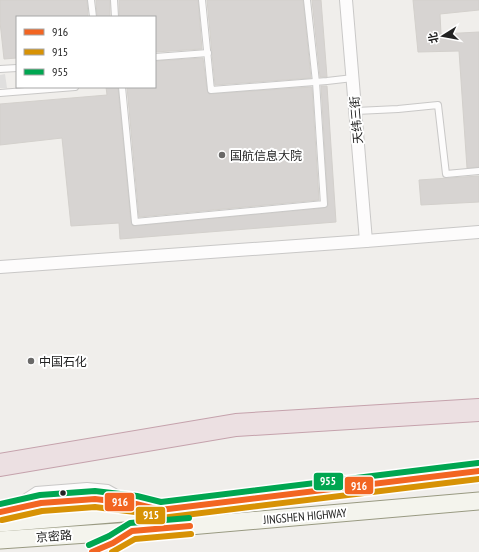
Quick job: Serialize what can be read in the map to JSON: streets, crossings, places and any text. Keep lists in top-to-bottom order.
{
  "streets": {
    "main road": ["JINGSHEN HIGHWAY", "京密路"],
    "street": ["天纬三街"]
  },
  "crossings": [
    ["JINGSHEN HIGHWAY", "京密路"]
  ],
  "places": ["国航信息大院", "中国石化"],
  "lines": ["transit line 955", "transit line 916", "transit line 915"],
  "legend": ["916", "915", "955"],
  "north": "left"
}
